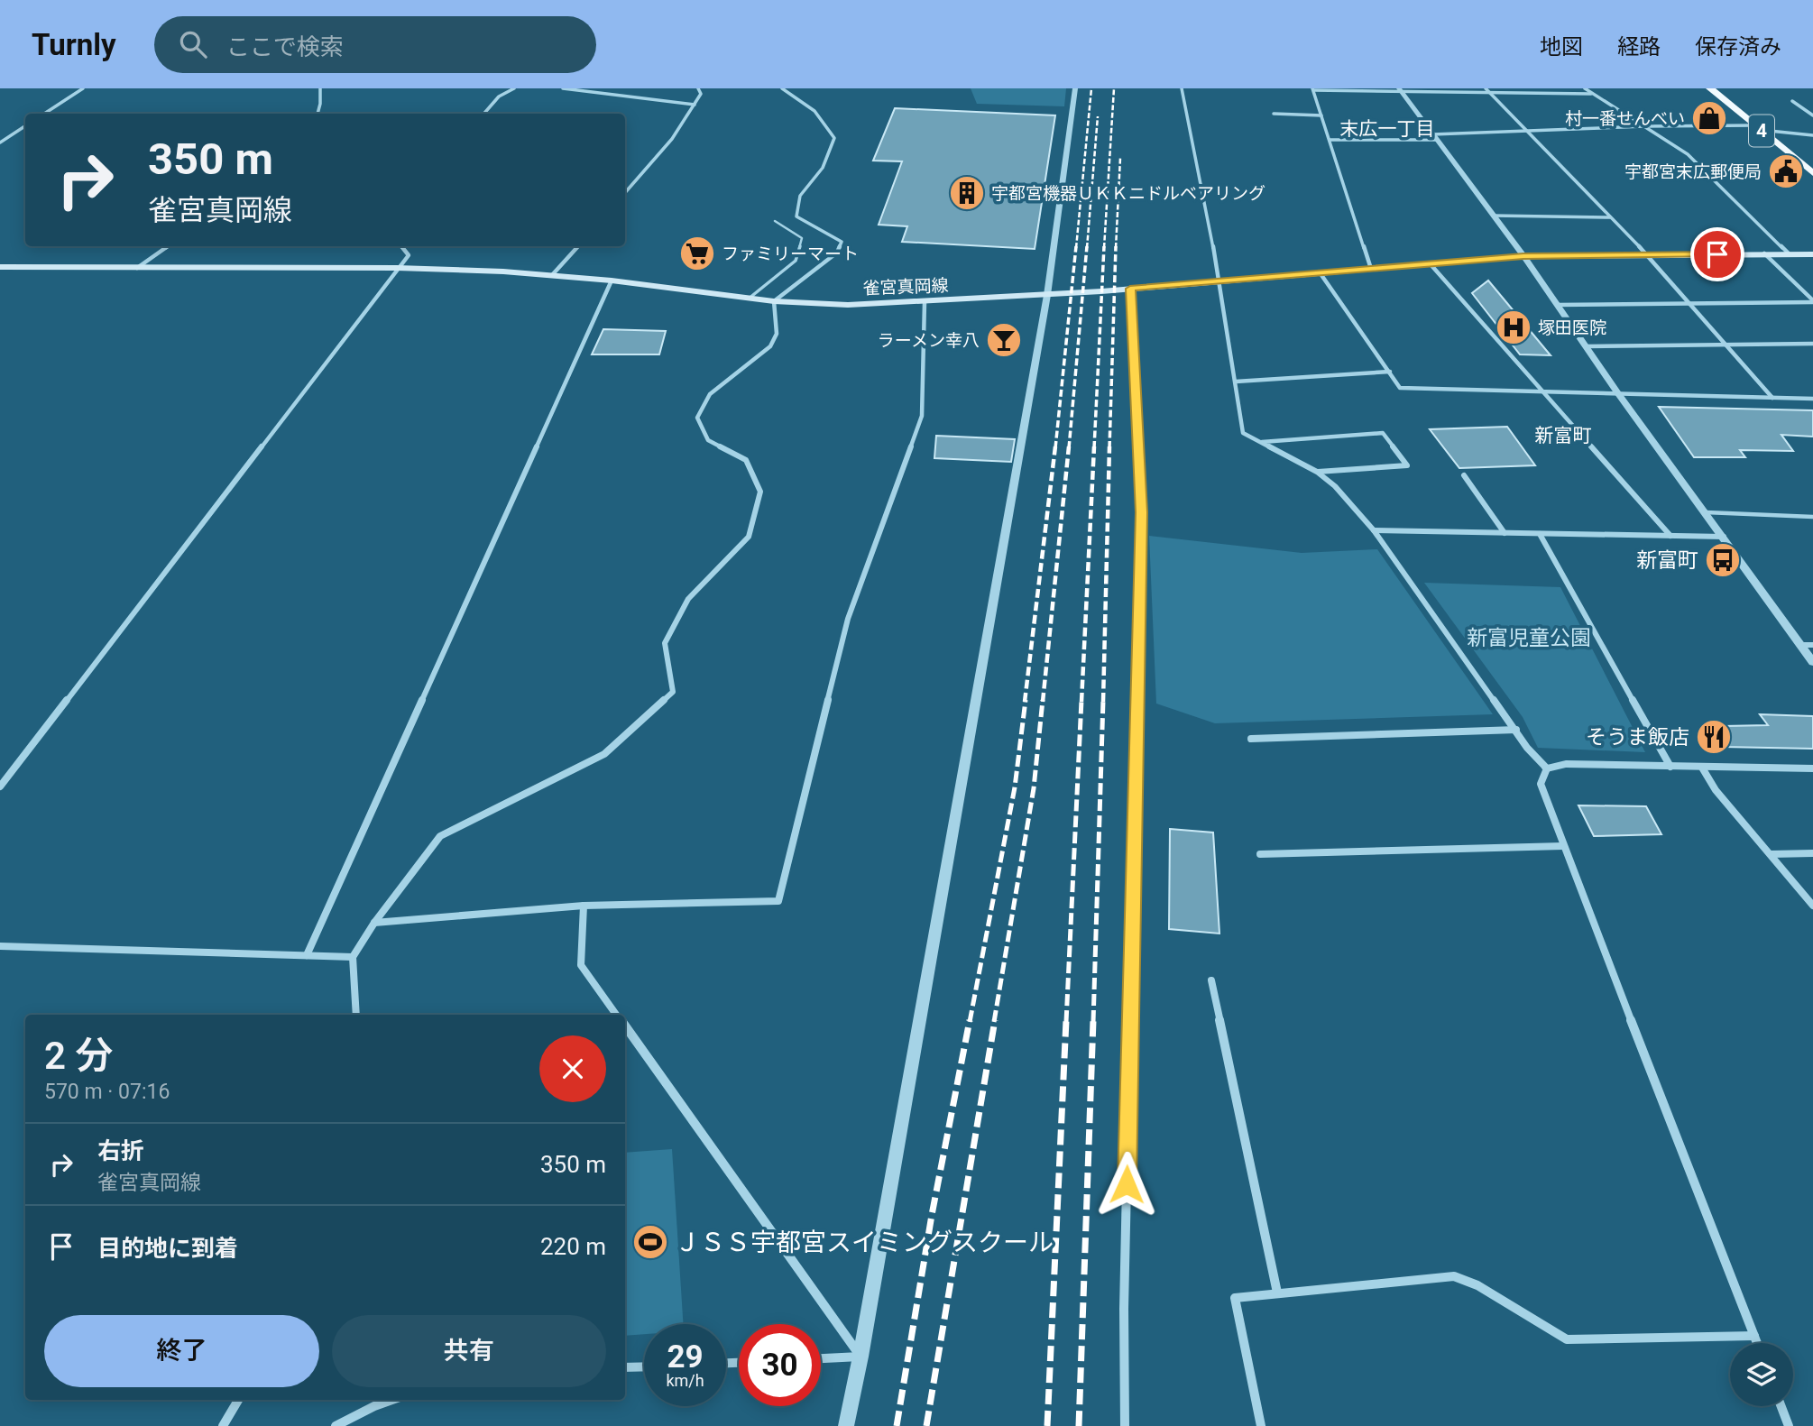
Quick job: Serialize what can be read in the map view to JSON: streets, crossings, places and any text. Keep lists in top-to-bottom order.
{
  "streets": {
    "highway": ["4"],
    "main road": ["雀宮真岡線"]
  },
  "districts": ["末広一丁目", "新富町"],
  "parks": ["新富児童公園"],
  "places": {
    "shop": ["村一番せんべい"],
    "public building": ["宇都宮末広郵便局"],
    "building": ["宇都宮機器ＵＫＫニドルベアリング"],
    "supermarket": ["ファミリーマート"],
    "hospital": ["塚田医院"],
    "bar": ["ラーメン幸八"],
    "bus stop": ["新富町"],
    "restaurant": ["そうま飯店"],
    "sports": ["ＪＳＳ宇都宮スイミングスクール"]
  },
  "page": {
    "header": "Turnly",
    "search": "ここで検索",
    "nav": ["地図", "経路", "保存済み"],
    "turn": ["350 m", "雀宮真岡線"],
    "heading": ["2 分", "570 m · 07:16"],
    "list": [
      {
        "name": "右折",
        "note": "雀宮真岡線",
        "value": "350 m"
      },
      {
        "name": "目的地に到着",
        "value": "220 m"
      }
    ],
    "buttons": ["終了", "共有"],
    "speed": "29 km/h",
    "limit": "30"
  }
}
